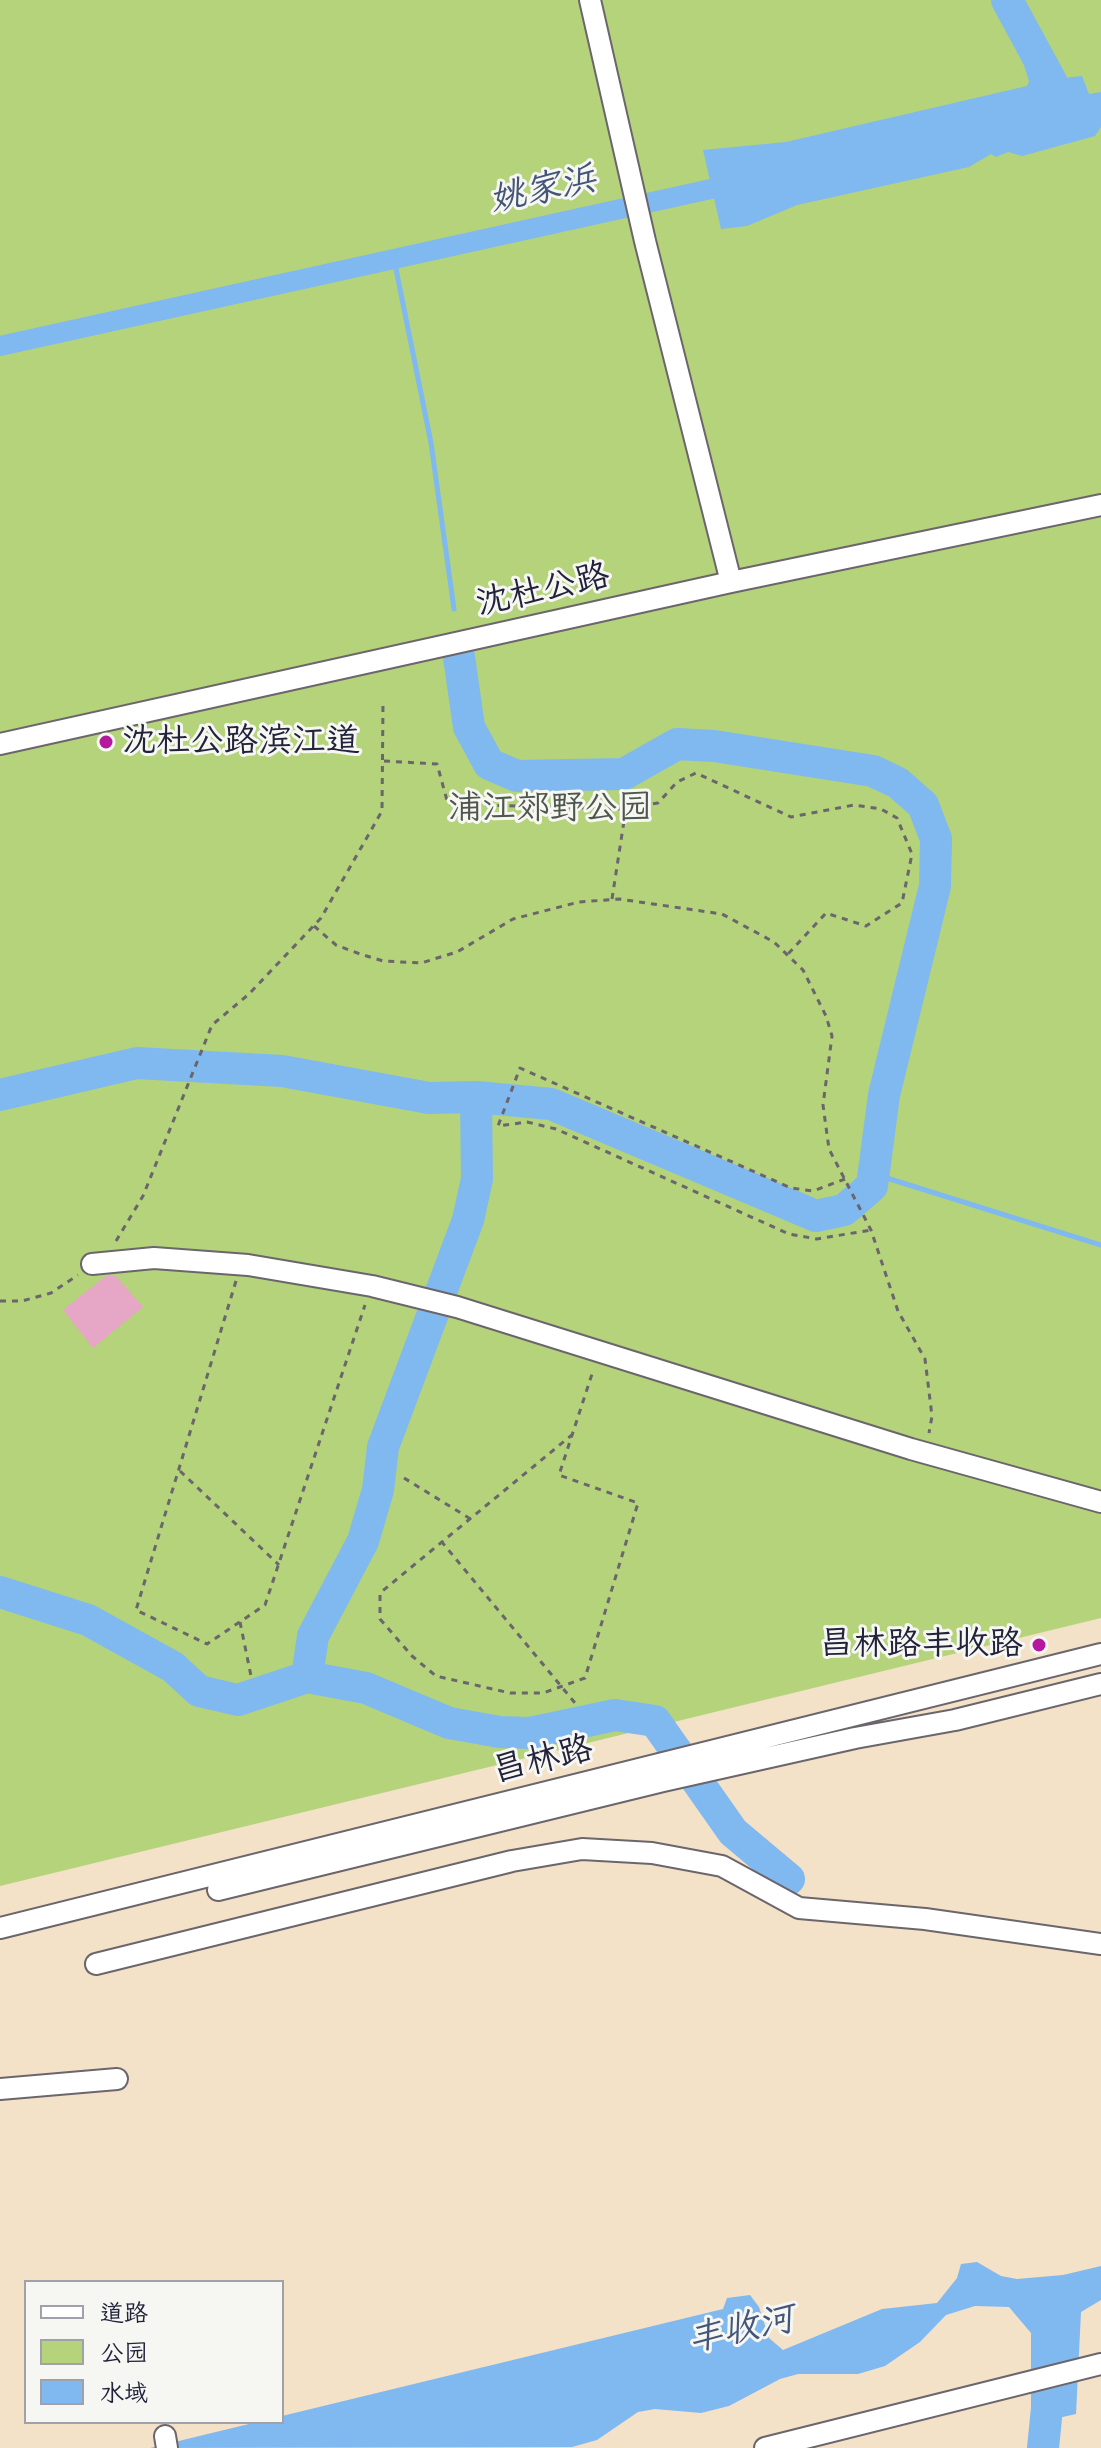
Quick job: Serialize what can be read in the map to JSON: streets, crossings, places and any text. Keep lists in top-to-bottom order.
{
  "streets": {
    "street": ["沈杜公路", "昌林路"]
  },
  "water": ["姚家浜", "丰收河"],
  "parks": ["浦江郊野公园"],
  "places": ["沈杜公路滨江道", "昌林路丰收路"],
  "legend": ["道路", "公园", "水域"]
}
